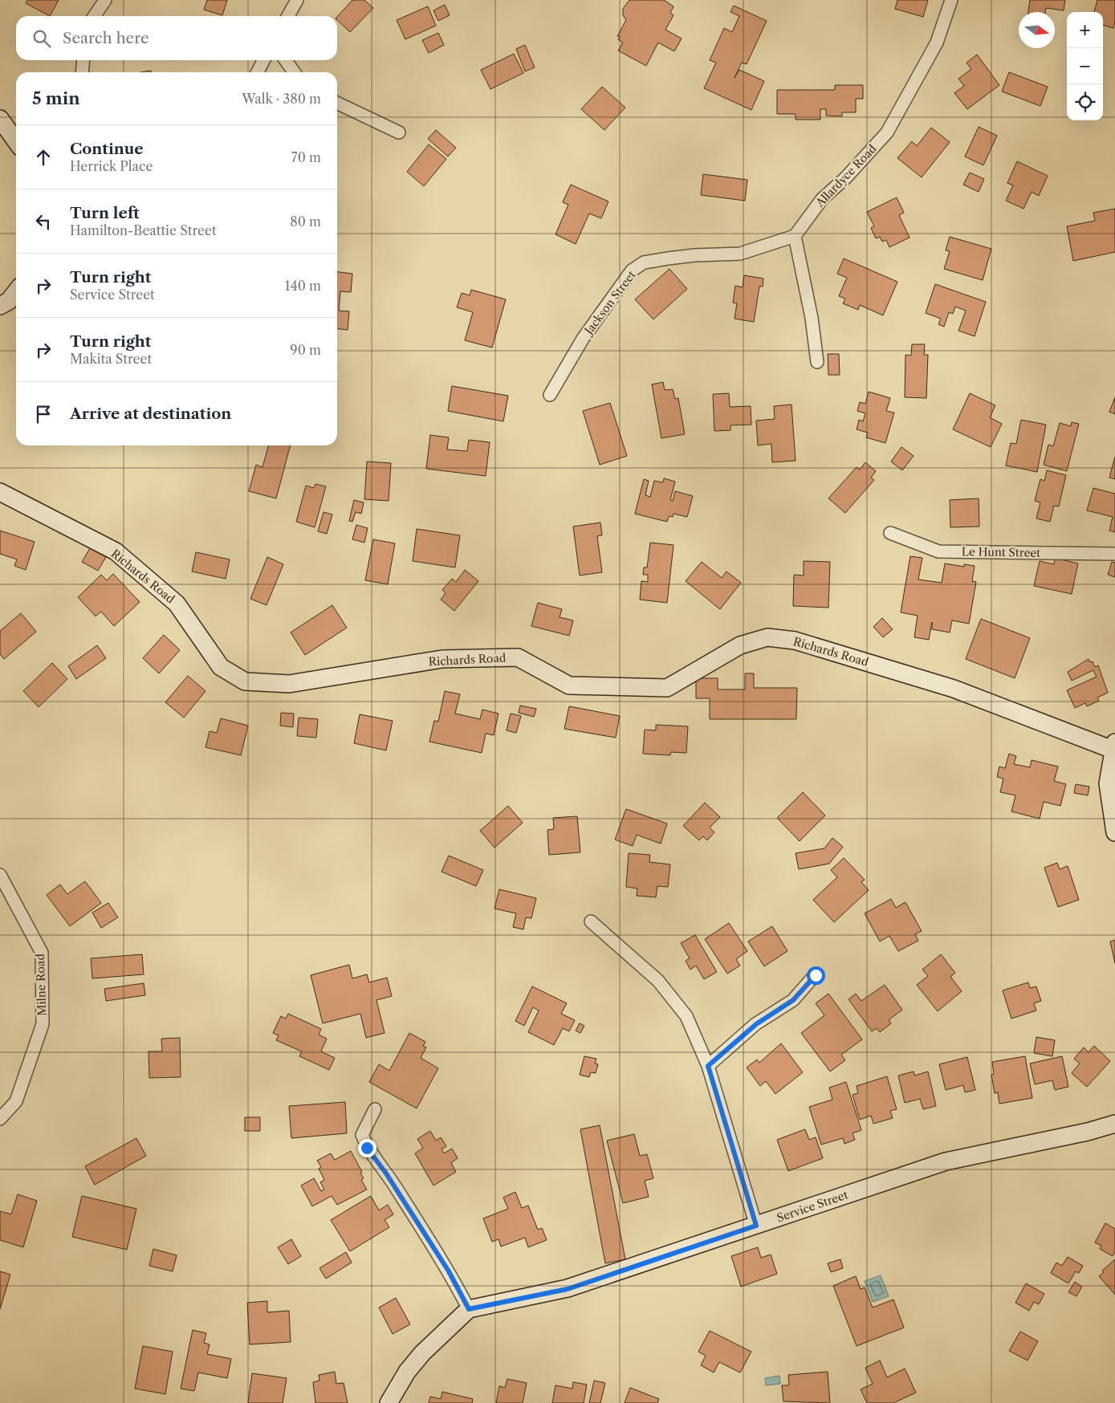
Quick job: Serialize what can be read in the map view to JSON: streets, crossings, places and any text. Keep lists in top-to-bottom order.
{
  "streets": {
    "street": [
      "Allardyce Road",
      "Jackson Street",
      "Le Hunt Street",
      "Richards Road",
      "Milne Road",
      "Service Street"
    ]
  },
  "crossings": [
    ["Allardyce Road", "Jackson Street"]
  ],
  "north": "right",
  "page": {
    "map_buttons": ["+", "−"],
    "search": "Search here",
    "heading": ["5 min", "Walk · 380 m"],
    "list": [
      ["Continue", "Herrick Place", "70 m"],
      ["Turn left", "Hamilton-Beattie Street", "80 m"],
      ["Turn right", "Service Street", "140 m"],
      ["Turn right", "Makita Street", "90 m"],
      "Arrive at destination"
    ]
  }
}
